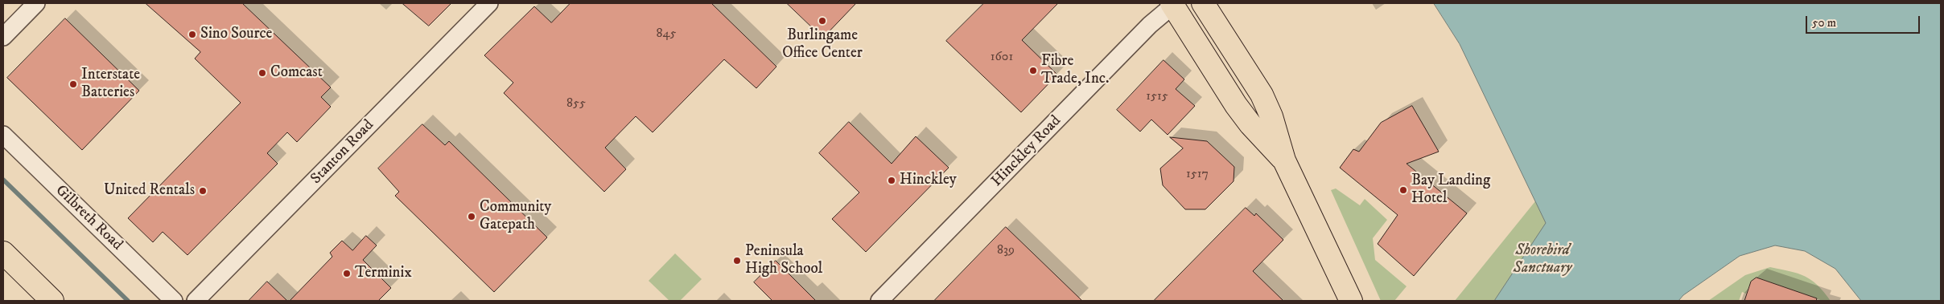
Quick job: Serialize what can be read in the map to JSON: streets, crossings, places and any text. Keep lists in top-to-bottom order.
{
  "streets": {
    "street": ["Hinckley Road", "Stanton Road", "Gilbreth Road"]
  },
  "parks": ["Shorebird Sanctuary"],
  "places": [
    "Burlingame Office Center",
    "Sino Source",
    "Fibre Trade, Inc.",
    "Comcast",
    "Interstate Batteries",
    "Hinckley",
    "Bay Landing Hotel",
    "United Rentals",
    "Community Gatepath",
    "Peninsula High School",
    "Terminix"
  ],
  "house_numbers": [
    "845",
    "1601",
    "1515",
    "855",
    "1517",
    "839"
  ],
  "scale_bar": "50 m"
}
